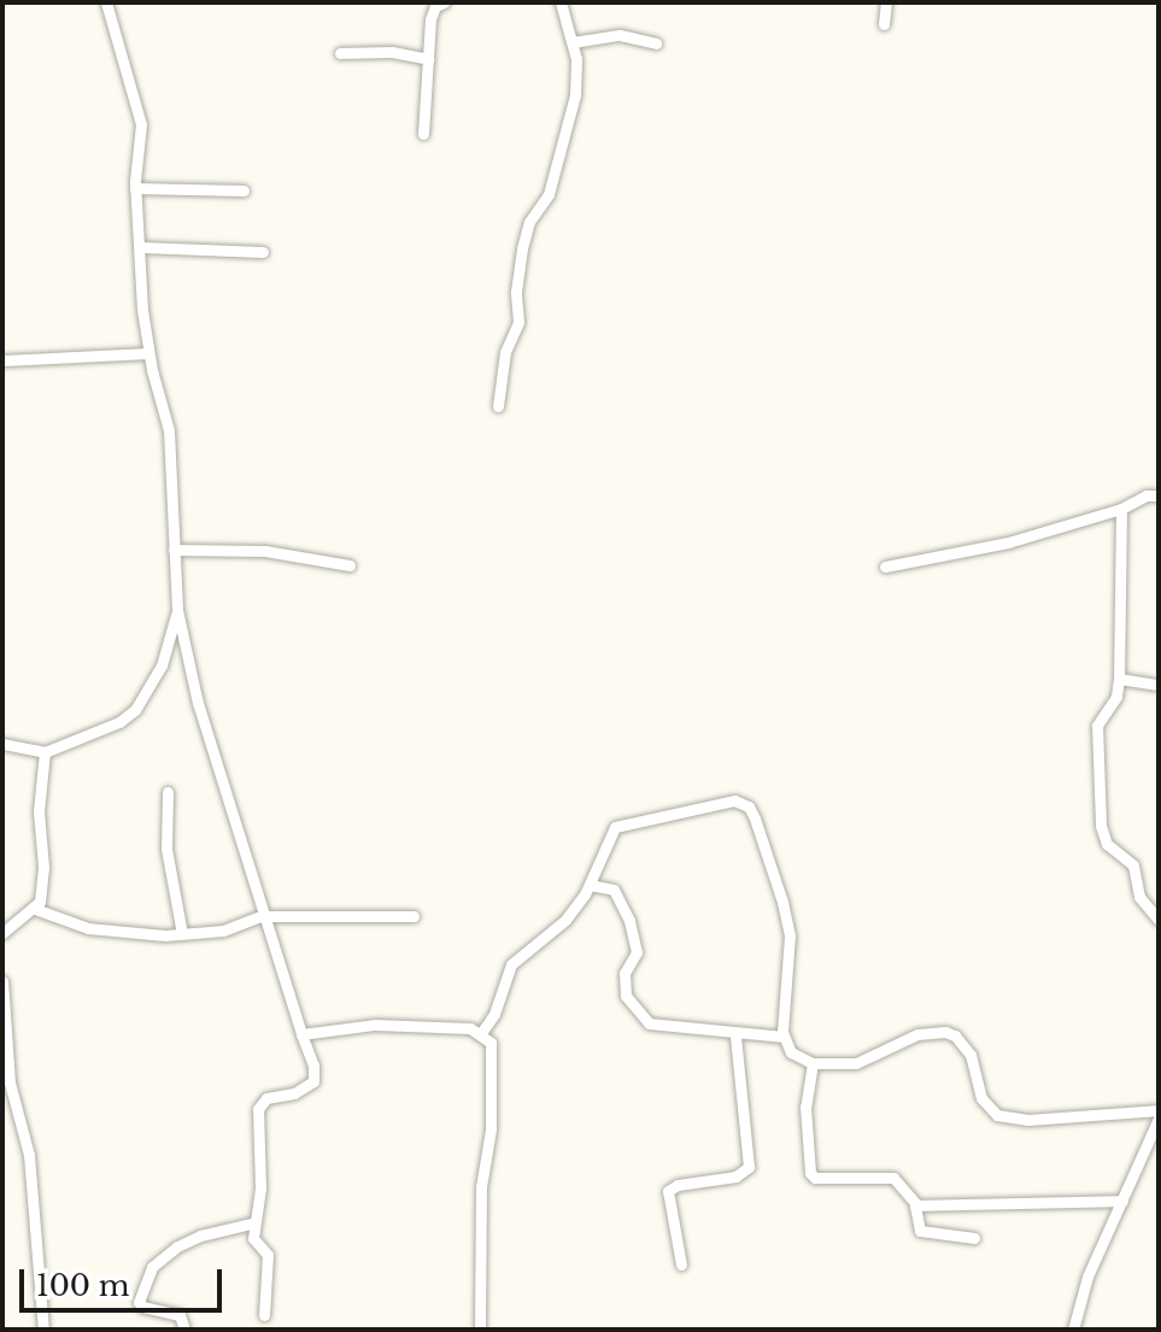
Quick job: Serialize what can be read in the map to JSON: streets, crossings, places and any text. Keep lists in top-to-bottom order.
{
  "scale_bar": "100 m"
}
